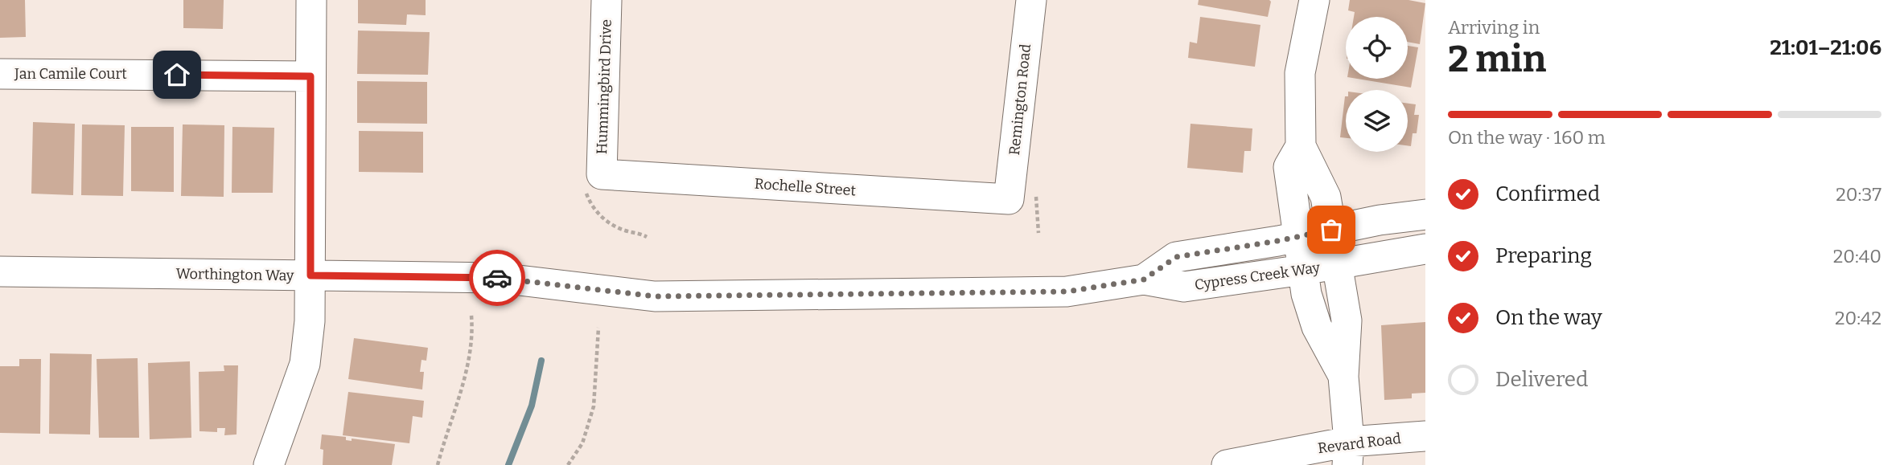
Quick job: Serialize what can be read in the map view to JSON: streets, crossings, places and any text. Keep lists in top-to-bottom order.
{
  "streets": {
    "street": [
      "Jan Camile Court",
      "Hummingbird Drive",
      "Remington Road",
      "Rochelle Street",
      "Worthington Way",
      "Cypress Creek Way",
      "Revard Road"
    ]
  },
  "crossings": [
    ["Hummingbird Drive", "Rochelle Street"],
    ["Remington Road", "Rochelle Street"],
    ["Worthington Way", "Cypress Creek Way"]
  ],
  "page": {
    "heading": ["2 min", "Arriving in", "21:01–21:06"],
    "bar": "On the way · 160 m",
    "list": [
      ["Confirmed", "20:37"],
      ["Preparing", "20:40"],
      ["On the way", "20:42"],
      "Delivered"
    ]
  }
}
